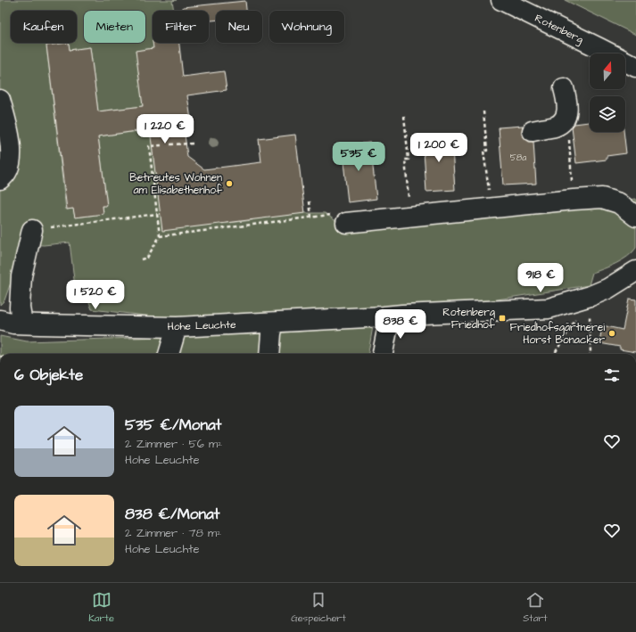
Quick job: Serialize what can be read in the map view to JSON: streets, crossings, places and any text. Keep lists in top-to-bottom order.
{
  "streets": {
    "street": ["Rotenberg", "Hohe Leuchte"]
  },
  "places": {
    "other": ["Betreutes Wohnen am Elisabethenhof", "Friedhofsgärtnerei Horst Bonacker"],
    "transit": ["Rotenberg Friedhof"]
  },
  "house_numbers": ["58a"],
  "north": "top",
  "page": {
    "chip": [
      "Kaufen",
      "Mieten",
      "Filter",
      "Neu",
      "Wohnung"
    ],
    "price": [
      "1 220 €",
      "1 200 €",
      "535 €",
      "918 €",
      "1 520 €",
      "838 €"
    ],
    "heading": "6 Objekte",
    "list": [
      {
        "name": "535 €/Monat",
        "note": "2 Zimmer · 56 m² · Hohe Leuchte"
      },
      {
        "name": "838 €/Monat",
        "note": "2 Zimmer · 78 m² · Hohe Leuchte"
      }
    ],
    "tabs": ["Karte", "Gespeichert", "Start"]
  }
}
